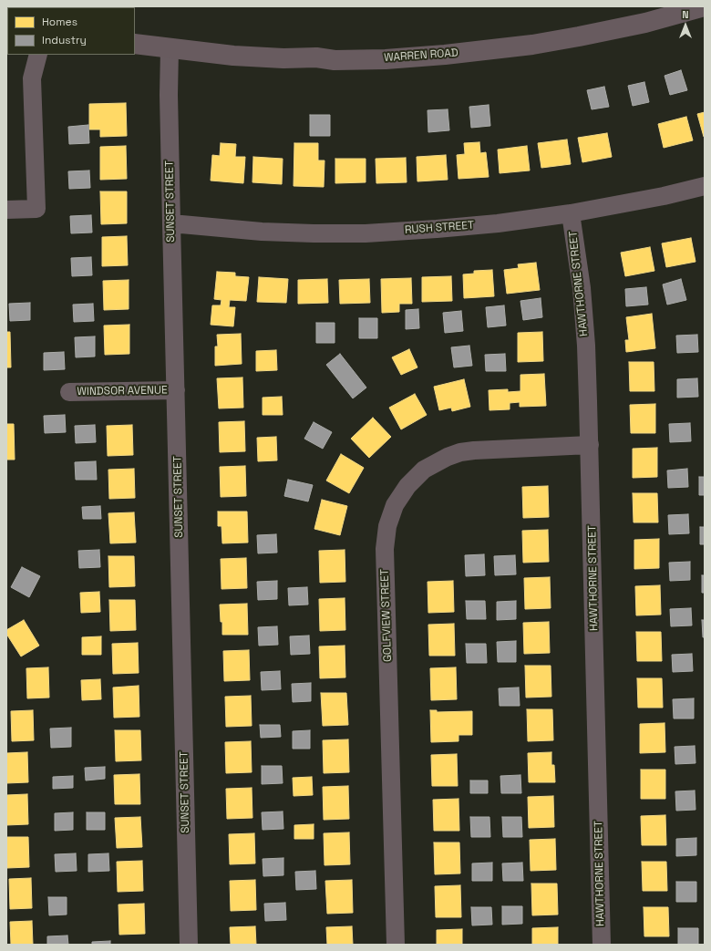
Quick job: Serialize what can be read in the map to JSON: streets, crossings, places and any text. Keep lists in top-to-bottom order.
{
  "streets": {
    "main road": ["WARREN ROAD"],
    "street": [
      "SUNSET STREET",
      "RUSH STREET",
      "HAWTHORNE STREET",
      "WINDSOR AVENUE",
      "GOLFVIEW STREET"
    ]
  },
  "crossings": [
    ["WARREN ROAD", "SUNSET STREET"],
    ["SUNSET STREET", "RUSH STREET"],
    ["SUNSET STREET", "WINDSOR AVENUE"],
    ["RUSH STREET", "HAWTHORNE STREET"],
    ["HAWTHORNE STREET", "GOLFVIEW STREET"]
  ],
  "legend": ["Homes", "Industry"],
  "north": "top"
}
